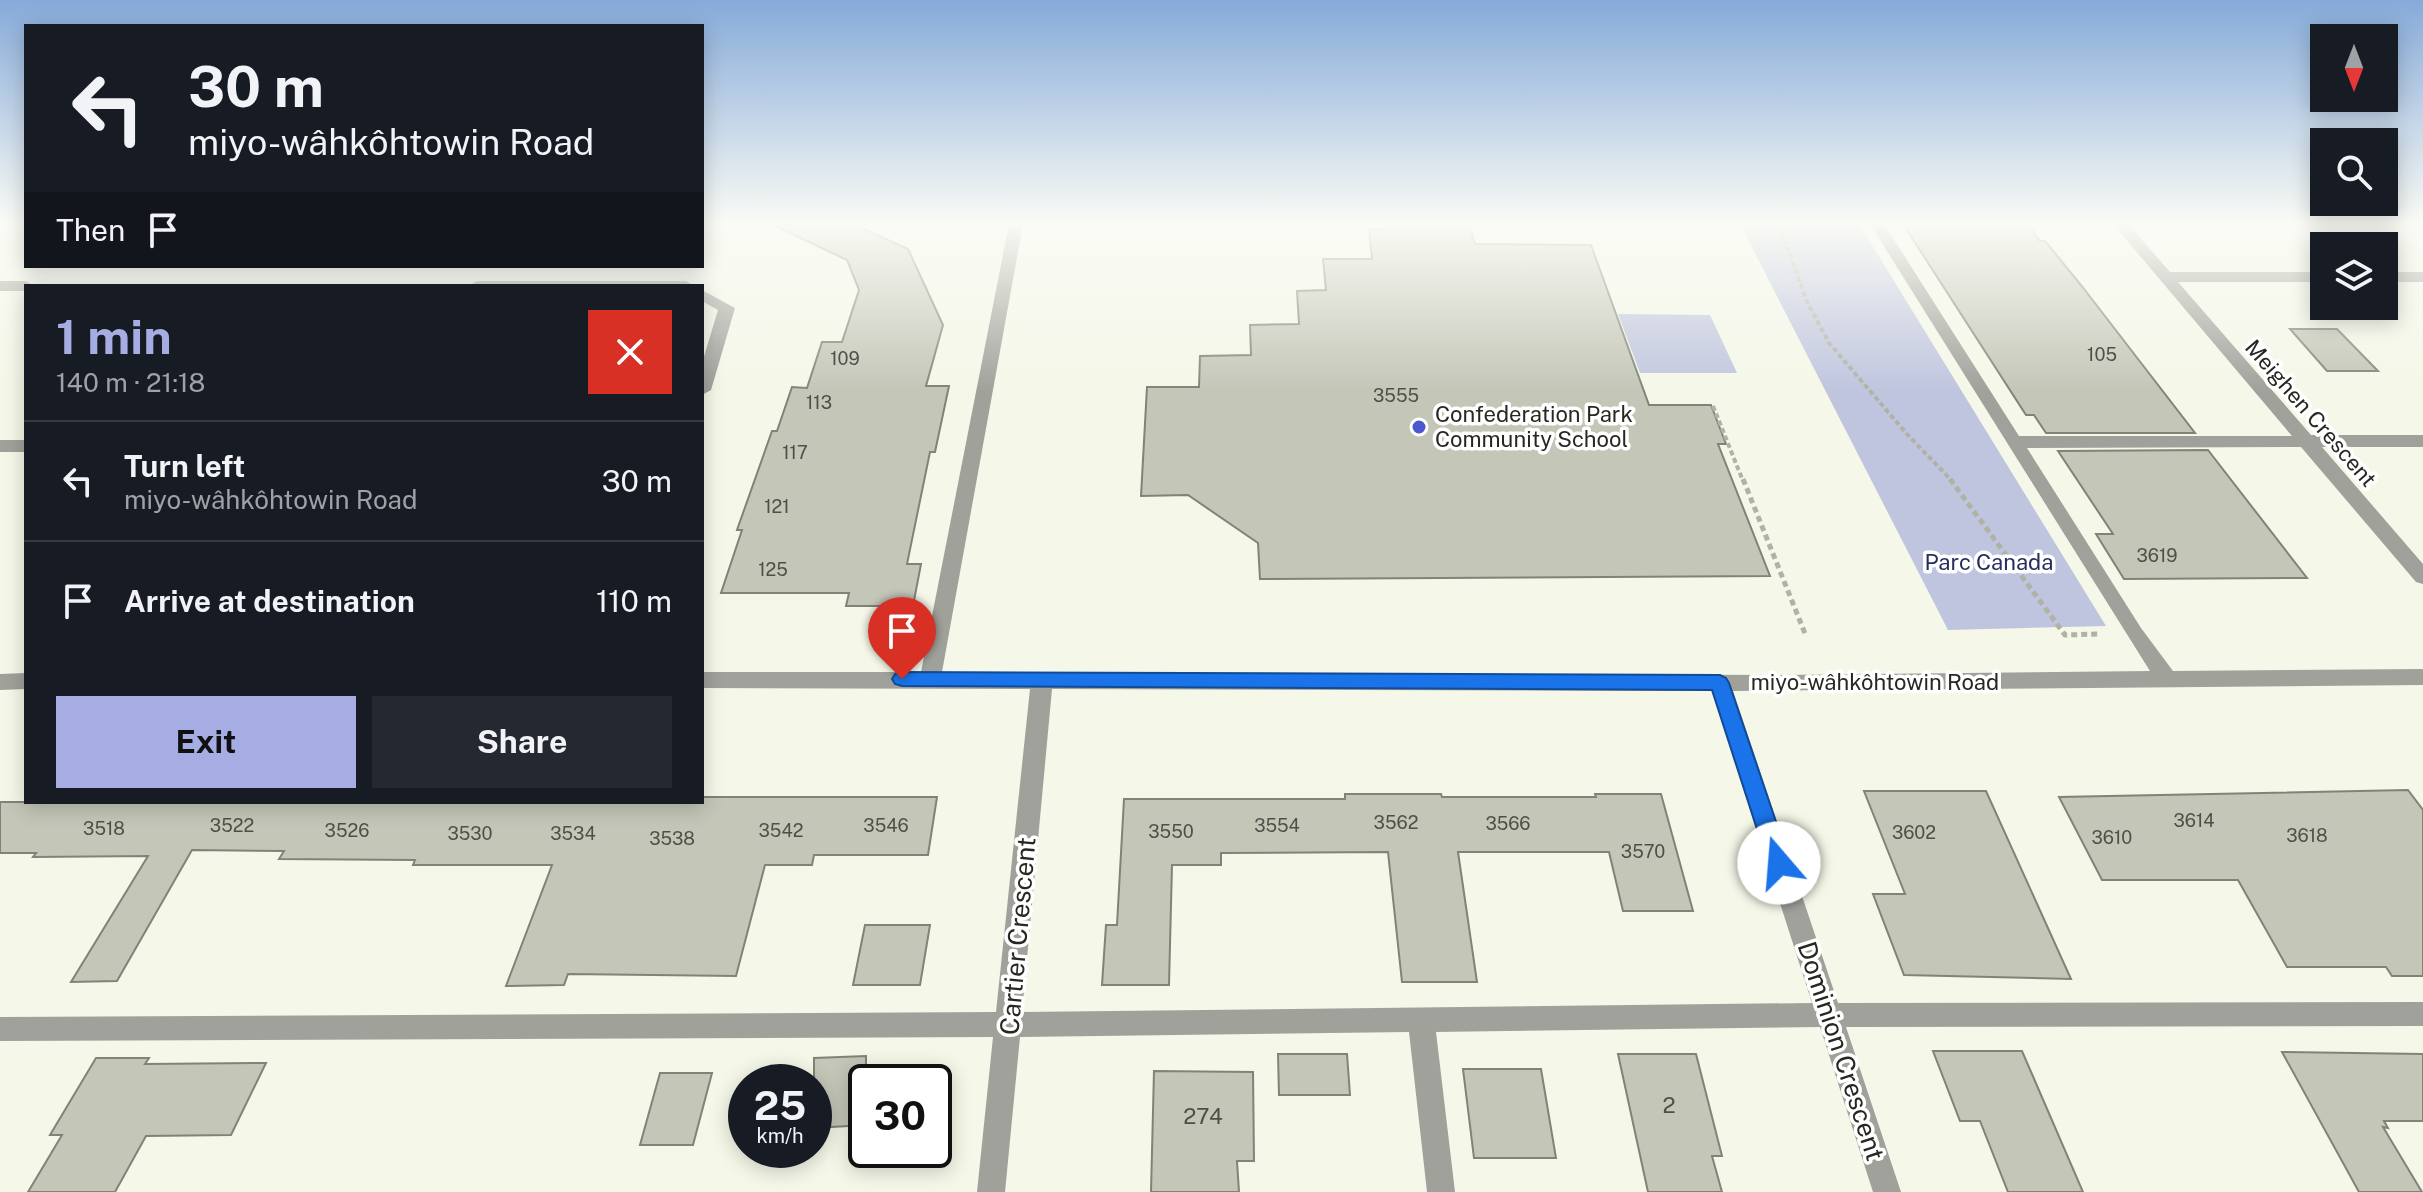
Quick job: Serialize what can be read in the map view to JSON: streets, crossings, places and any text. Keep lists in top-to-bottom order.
{
  "streets": {
    "street": [
      "Meighen Crescent",
      "miyo-wâhkôhtowin Road",
      "Cartier Crescent",
      "Dominion Crescent"
    ]
  },
  "crossings": [
    ["miyo-wâhkôhtowin Road", "Cartier Crescent"],
    ["miyo-wâhkôhtowin Road", "Dominion Crescent"]
  ],
  "parks": ["Parc Canada"],
  "places": ["Confederation Park Community School"],
  "house_numbers": [
    "105",
    "109",
    "3555",
    "113",
    "117",
    "121",
    "3619",
    "125",
    "3614",
    "3562",
    "3566",
    "3522",
    "3546",
    "3554",
    "3518",
    "3526",
    "3542",
    "3550",
    "3602",
    "3530",
    "3534",
    "3618",
    "3610",
    "3538",
    "3570",
    "2",
    "274"
  ],
  "north": "bottom",
  "page": {
    "turn": ["30 m", "miyo-wâhkôhtowin Road"],
    "then": "Then",
    "heading": ["1 min", "140 m · 21:18"],
    "list": [
      {
        "name": "Turn left",
        "note": "miyo-wâhkôhtowin Road",
        "value": "30 m"
      },
      {
        "name": "Arrive at destination",
        "value": "110 m"
      }
    ],
    "buttons": ["Exit", "Share"],
    "speed": "25 km/h",
    "limit": "30"
  }
}
